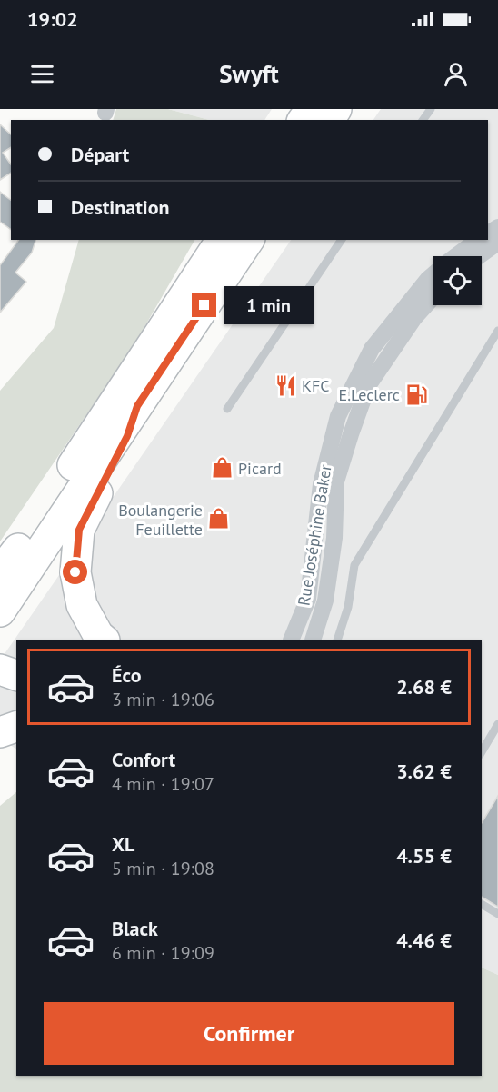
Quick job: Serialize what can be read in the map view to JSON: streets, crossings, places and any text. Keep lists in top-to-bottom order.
{
  "streets": {
    "street": ["Rue Joséphine Baker"]
  },
  "places": {
    "restaurant": ["KFC"],
    "fuel station": ["E.Leclerc"],
    "shop": ["Picard", "Boulangerie Feuillette"]
  },
  "page": {
    "status": "19:02",
    "header": "Swyft",
    "banner": ["Départ", "Destination"],
    "bubble": "1 min",
    "list": [
      {
        "name": "Éco",
        "note": "3 min · 19:06",
        "value": "2.68 €"
      },
      {
        "name": "Confort",
        "note": "4 min · 19:07",
        "value": "3.62 €"
      },
      {
        "name": "XL",
        "note": "5 min · 19:08",
        "value": "4.55 €"
      },
      {
        "name": "Black",
        "note": "6 min · 19:09",
        "value": "4.46 €"
      }
    ],
    "buttons": "Confirmer"
  }
}
